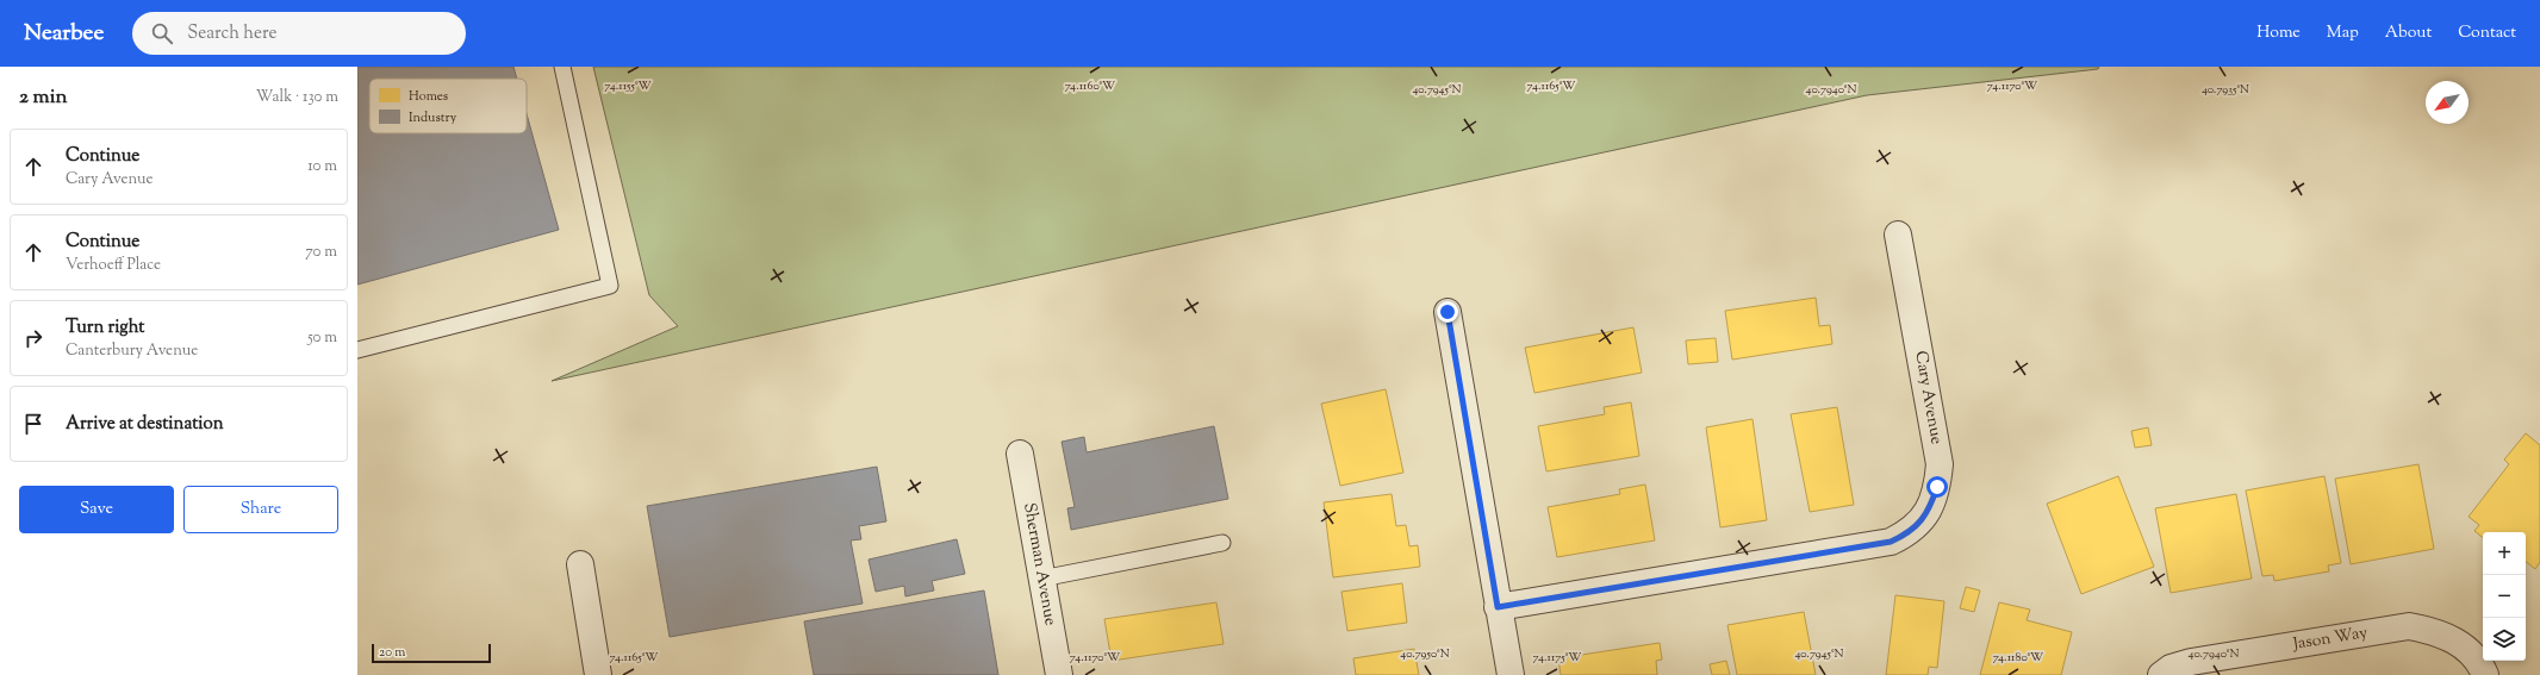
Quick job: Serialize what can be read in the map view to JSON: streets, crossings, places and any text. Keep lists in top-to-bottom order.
{
  "streets": {
    "street": ["Cary Avenue", "Sherman Avenue", "Jason Way"]
  },
  "legend": ["Homes", "Industry"],
  "scale_bar": "20 m",
  "north": "bottom left",
  "page": {
    "header": "Nearbee",
    "search": "Search here",
    "nav": [
      "Home",
      "Map",
      "About",
      "Contact"
    ],
    "heading": ["2 min", "Walk · 130 m"],
    "list": [
      ["Continue", "Cary Avenue", "10 m"],
      ["Continue", "Verhoeff Place", "70 m"],
      ["Turn right", "Canterbury Avenue", "50 m"],
      "Arrive at destination"
    ],
    "buttons": ["Save", "Share"],
    "map_buttons": ["+", "−"],
    "scale": "20 m"
  },
  "coordinates": [
    "74.1155°W",
    "74.1160°W",
    "74.1165°W",
    "74.1170°W",
    "40.7945°N",
    "40.7940°N",
    "40.7935°N",
    "40.7950°N",
    "74.1175°W",
    "74.1180°W"
  ]
}
